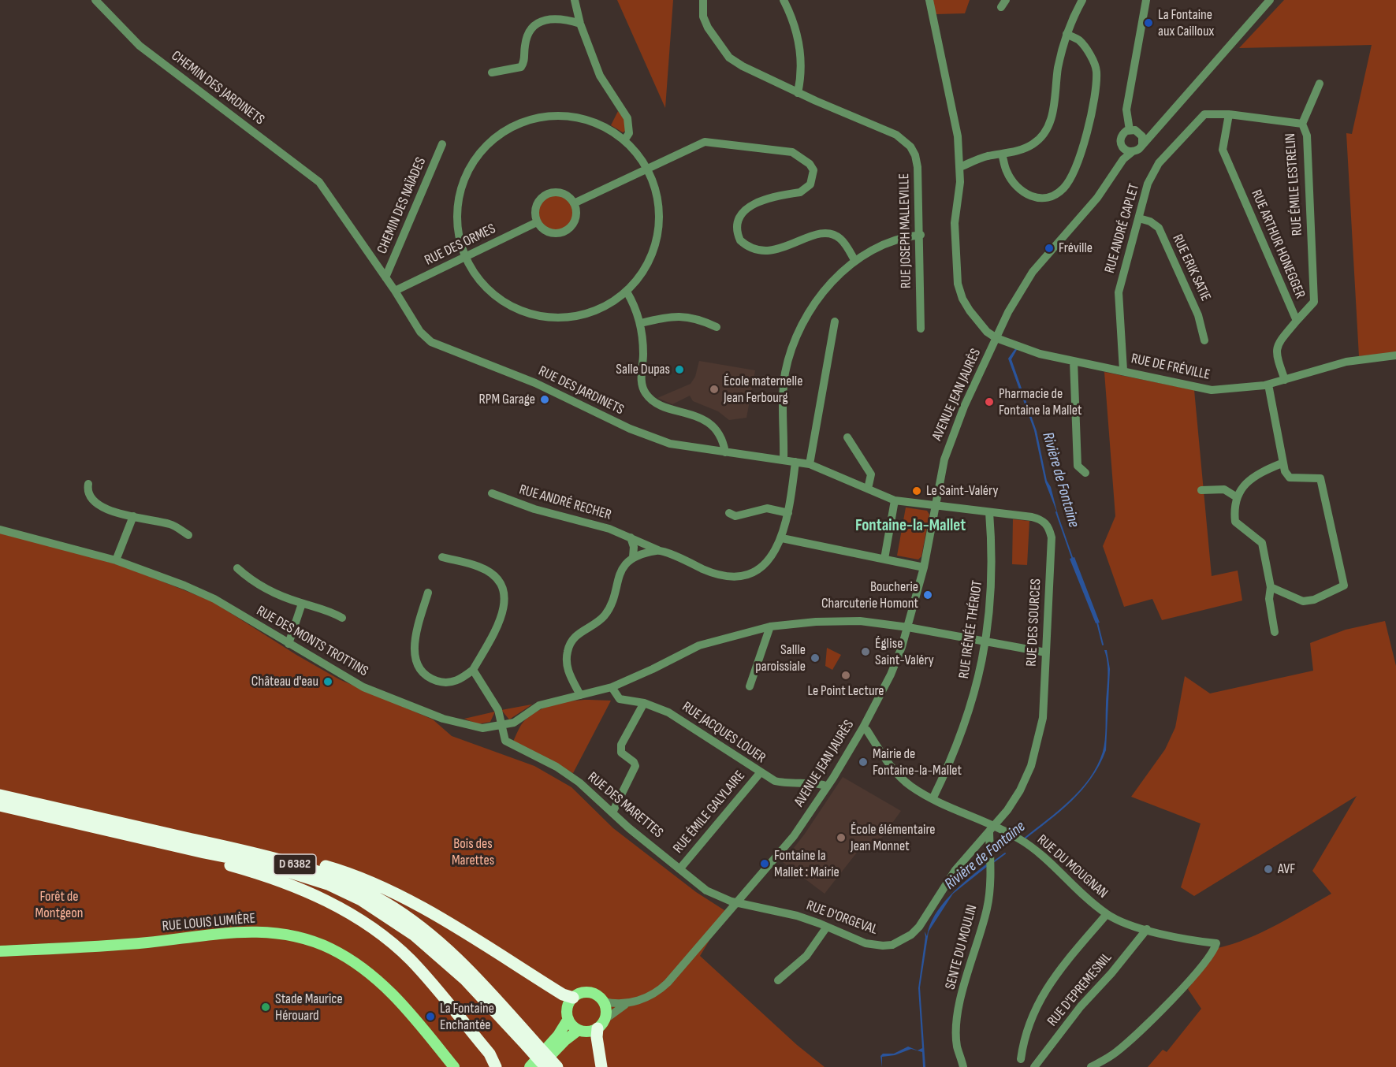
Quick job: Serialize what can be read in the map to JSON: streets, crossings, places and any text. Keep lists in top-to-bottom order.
{
  "streets": {
    "highway": ["D 6382"],
    "main road": ["RUE LOUIS LUMIÈRE"],
    "street": [
      "CHEMIN DES JARDINETS",
      "RUE ÉMILE LESTRELIN",
      "CHEMIN DES NAÏADES",
      "RUE ANDRÉ CAPLET",
      "RUE JOSEPH MALLEVILLE",
      "RUE ARTHUR HONEGGER",
      "RUE DES ORMES",
      "RUE ERIK SATIE",
      "RUE DE FRÉVILLE",
      "RUE DES JARDINETS",
      "AVENUE JEAN JAURÈS",
      "RUE ANDRÉ RECHER",
      "RUE DES SOURCES",
      "RUE IRÉNÉE THÉRIOT",
      "RUE DES MONTS TROTTINS",
      "RUE JACQUES LOUER",
      "RUE DES MARETTES",
      "RUE ÉMILE GALYLAIRE",
      "RUE DU MOUGNAN",
      "RUE D'ORGEVAL",
      "SENTE DU MOULIN",
      "RUE D'EPREMESNIL"
    ]
  },
  "crossings": [
    ["CHEMIN DES JARDINETS", "RUE DES JARDINETS"],
    ["RUE ÉMILE LESTRELIN", "RUE ANDRÉ CAPLET"],
    ["RUE ÉMILE LESTRELIN", "RUE ARTHUR HONEGGER"],
    ["CHEMIN DES NAÏADES", "RUE DES JARDINETS"],
    ["RUE ANDRÉ CAPLET", "RUE ARTHUR HONEGGER"],
    ["RUE ANDRÉ CAPLET", "RUE ERIK SATIE"],
    ["RUE ANDRÉ CAPLET", "RUE DE FRÉVILLE"],
    ["RUE ARTHUR HONEGGER", "RUE DE FRÉVILLE"],
    ["RUE DES ORMES", "RUE DES JARDINETS"],
    ["RUE DE FRÉVILLE", "AVENUE JEAN JAURÈS"],
    ["RUE DES JARDINETS", "AVENUE JEAN JAURÈS"],
    ["RUE DES JARDINETS", "RUE ANDRÉ RECHER"],
    ["RUE DES JARDINETS", "RUE DES SOURCES"],
    ["AVENUE JEAN JAURÈS", "RUE DES SOURCES"],
    ["AVENUE JEAN JAURÈS", "RUE DES MONTS TROTTINS"],
    ["AVENUE JEAN JAURÈS", "RUE JACQUES LOUER"],
    ["AVENUE JEAN JAURÈS", "RUE DES MARETTES"],
    ["AVENUE JEAN JAURÈS", "RUE DU MOUGNAN"],
    ["AVENUE JEAN JAURÈS", "RUE D'ORGEVAL"],
    ["RUE DES SOURCES", "RUE IRÉNÉE THÉRIOT"],
    ["RUE DES SOURCES", "RUE DES MONTS TROTTINS"],
    ["RUE DES SOURCES", "RUE DU MOUGNAN"],
    ["RUE DES SOURCES", "RUE D'ORGEVAL"],
    ["RUE IRÉNÉE THÉRIOT", "RUE DES MONTS TROTTINS"],
    ["RUE IRÉNÉE THÉRIOT", "RUE DU MOUGNAN"],
    ["RUE DES MONTS TROTTINS", "RUE JACQUES LOUER"],
    ["RUE DES MONTS TROTTINS", "RUE DES MARETTES"],
    ["RUE JACQUES LOUER", "RUE ÉMILE GALYLAIRE"],
    ["RUE DES MARETTES", "RUE ÉMILE GALYLAIRE"],
    ["RUE DES MARETTES", "RUE D'ORGEVAL"],
    ["RUE DU MOUGNAN", "RUE D'ORGEVAL"],
    ["RUE DU MOUGNAN", "RUE D'EPREMESNIL"],
    ["RUE D'ORGEVAL", "SENTE DU MOULIN"]
  ],
  "districts": ["Fontaine-la-Mallet"],
  "water": ["Rivière de Fontaine"],
  "parks": ["Bois des Marettes", "Forêt de Montgeon"],
  "places": [
    "La Fontaine aux Cailloux",
    "Fréville",
    "Salle Dupas",
    "École maternelle Jean Ferbourg",
    "RPM Garage",
    "Pharmacie de Fontaine la Mallet",
    "Le Saint-Valéry",
    "Boucherie Charcuterie Homont",
    "Église Saint-Valéry",
    "Sallle paroissiale",
    "Le Point Lecture",
    "Château d'eau",
    "Mairie de Fontaine-la-Mallet",
    "École élémentaire Jean Monnet",
    "Fontaine la Mallet : Mairie",
    "AVF",
    "Stade Maurice Hérouard",
    "La Fontaine Enchantée"
  ]
}
